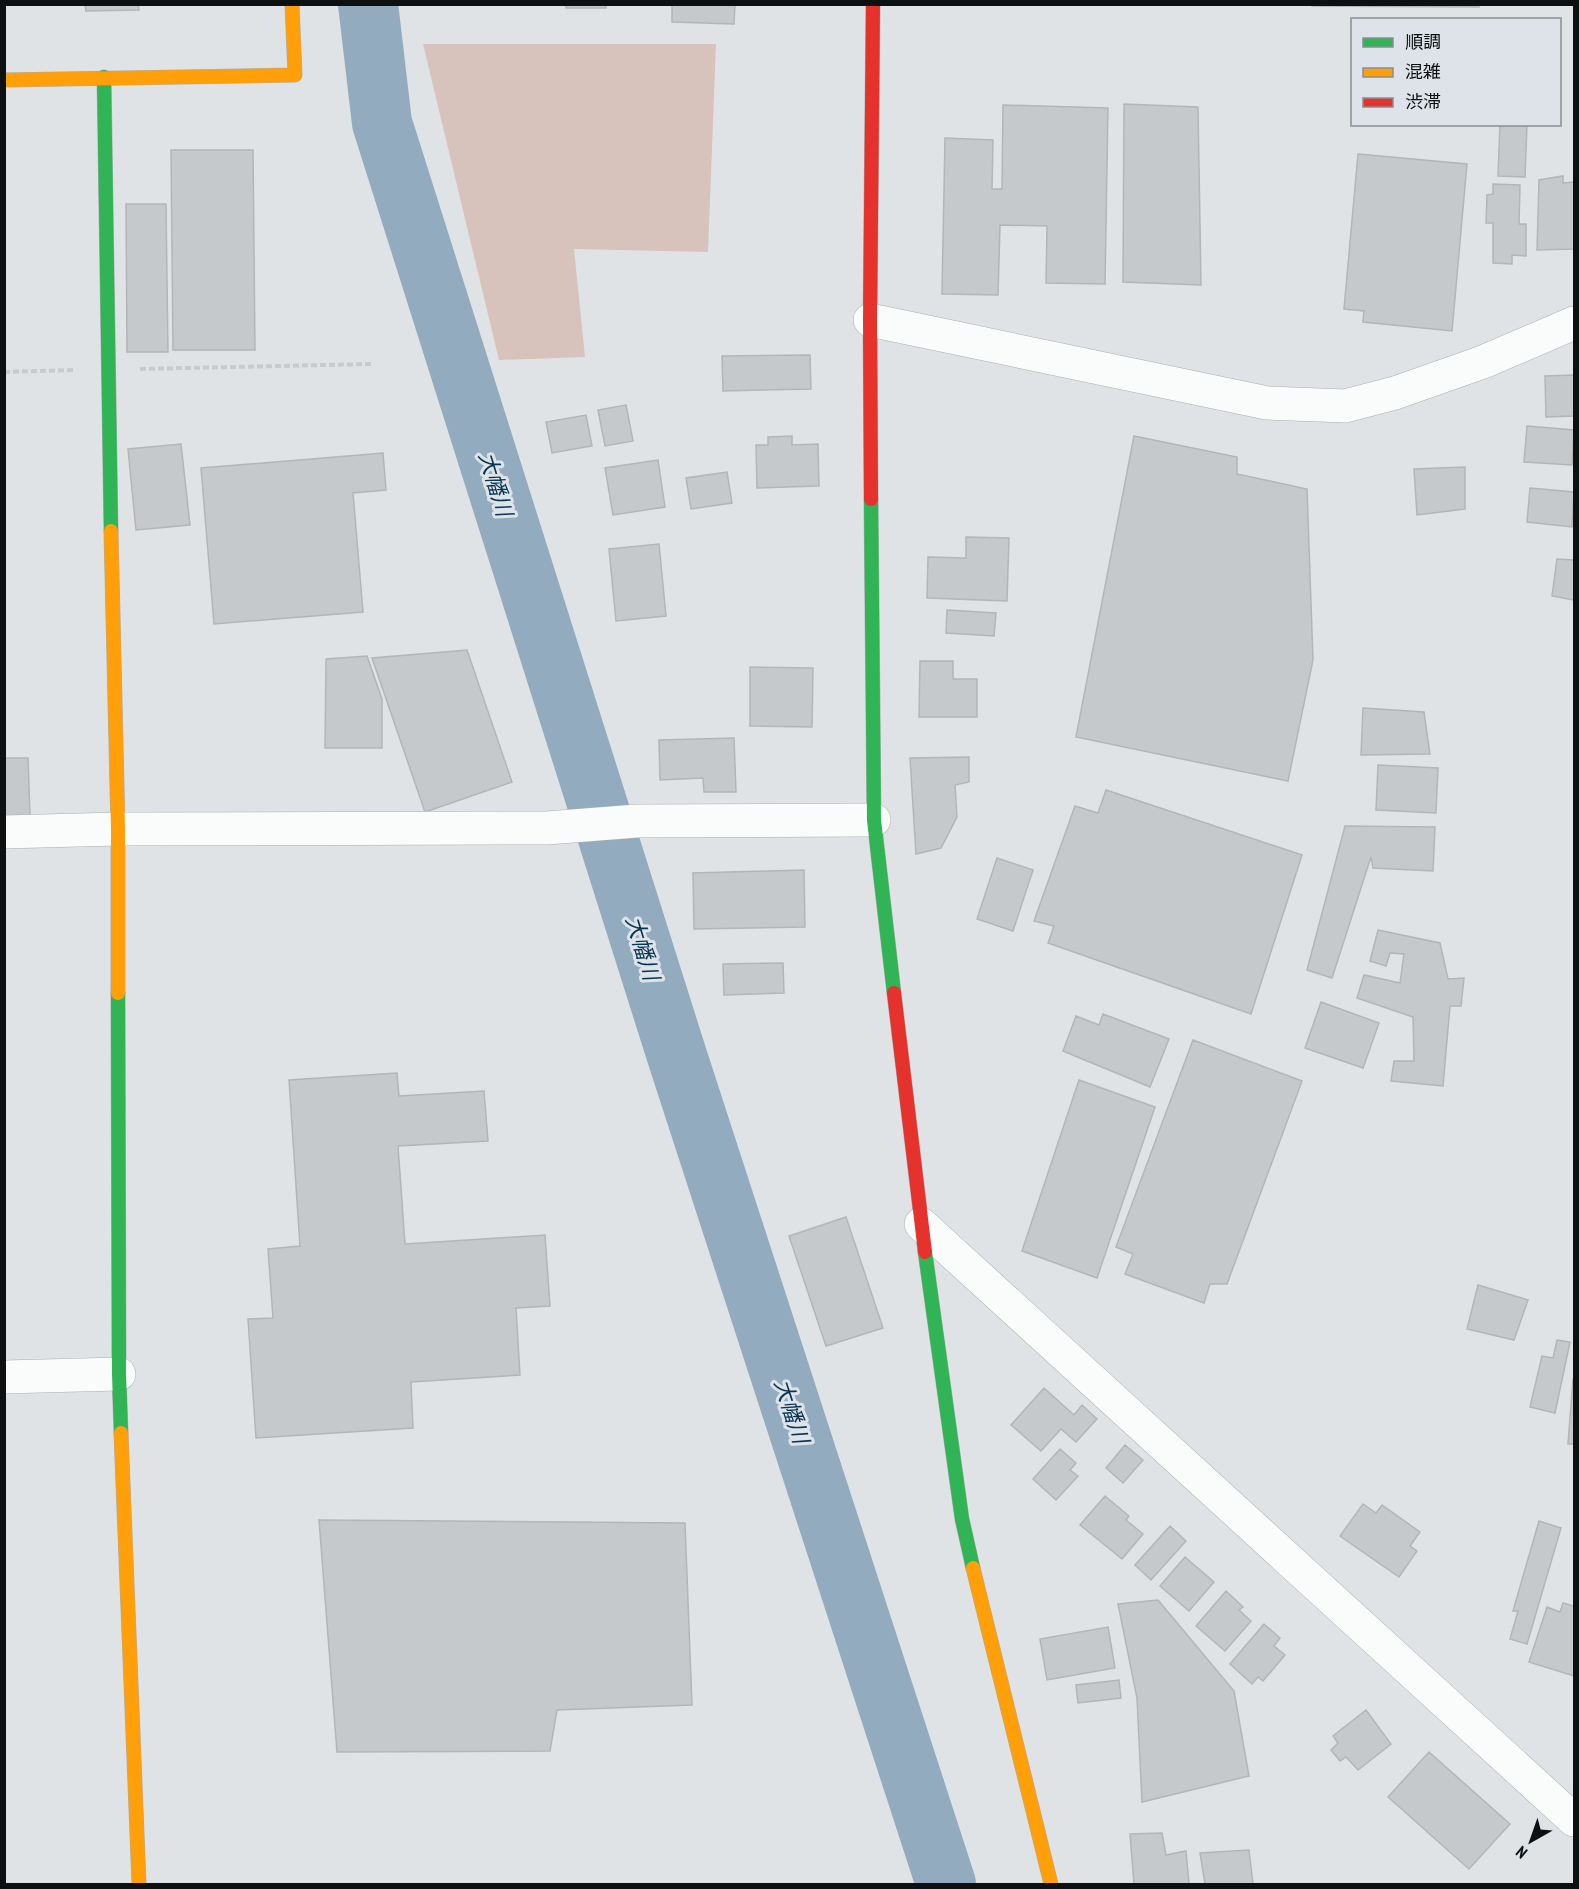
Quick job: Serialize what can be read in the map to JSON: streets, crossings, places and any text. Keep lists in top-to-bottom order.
{
  "water": ["大幡川"],
  "legend": ["順調", "混雑", "渋滞"],
  "north": "bottom left"
}
